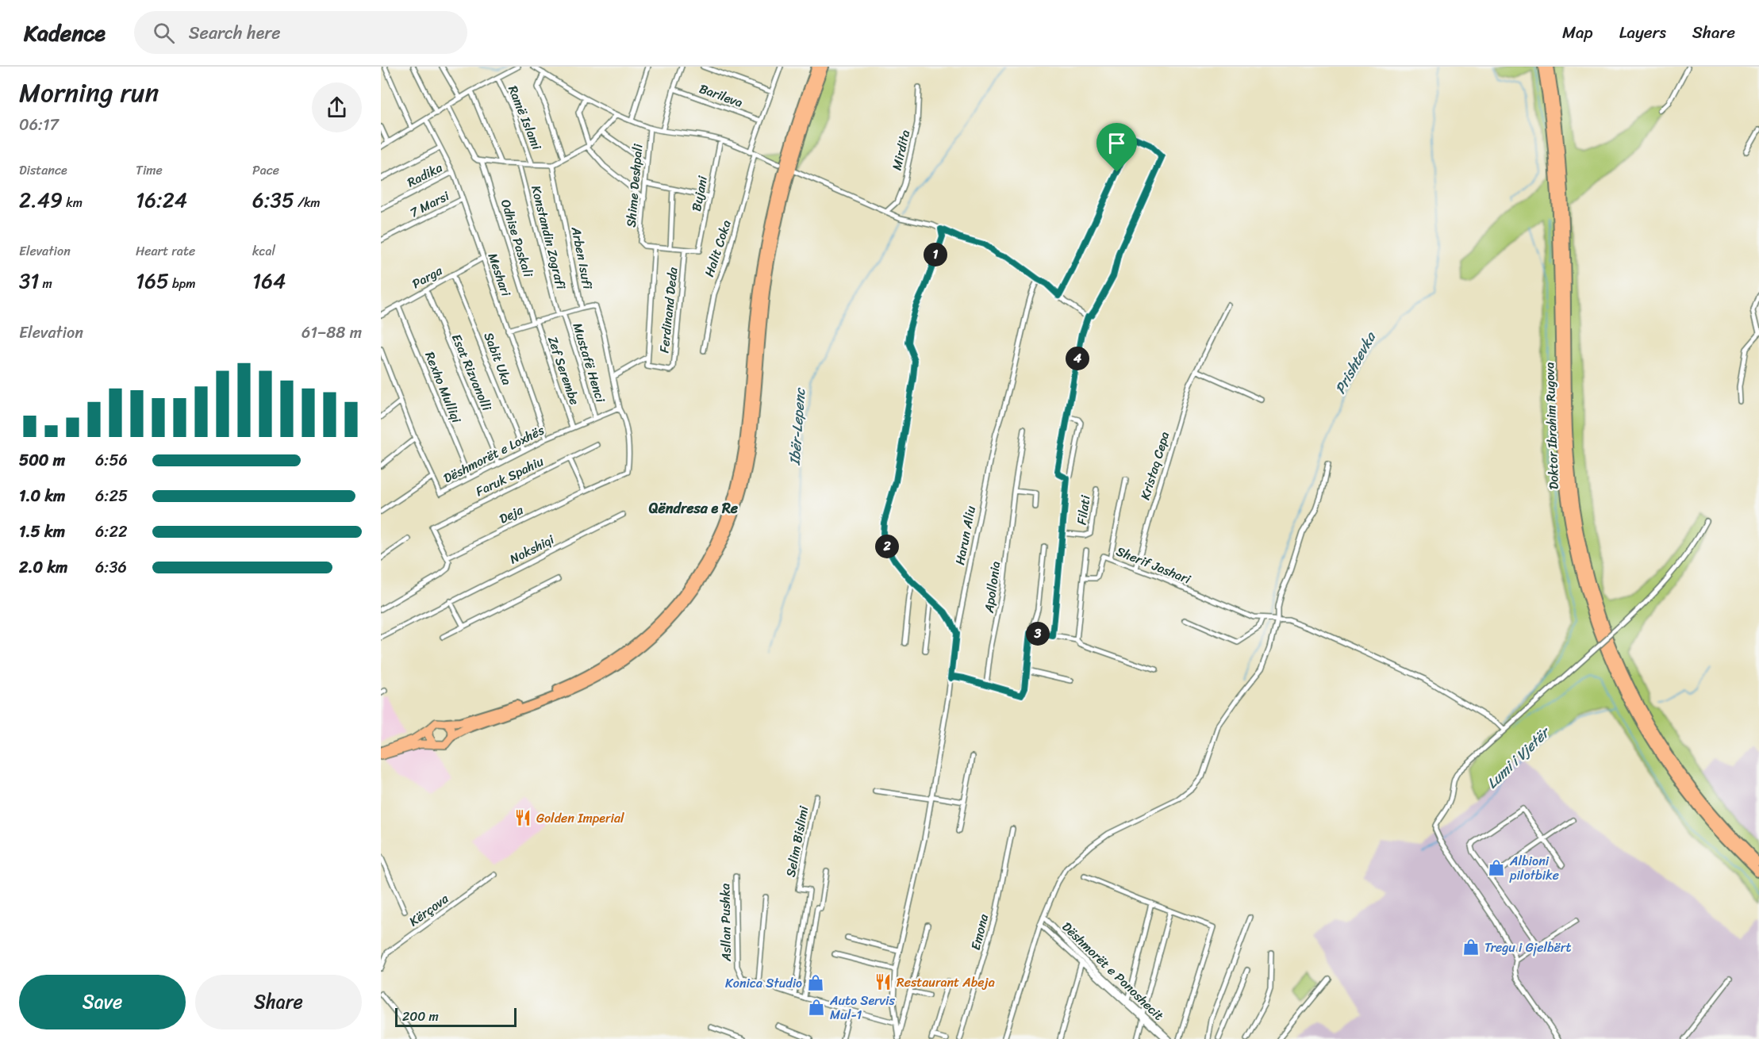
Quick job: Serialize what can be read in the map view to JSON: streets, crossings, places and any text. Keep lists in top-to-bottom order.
{
  "streets": {
    "highway": ["Doktor Ibrahim Rugova"],
    "street": [
      "Barileva",
      "Ramë Islami",
      "Mirdita",
      "Radika",
      "Shime Deshpali",
      "Bujani",
      "7 Marsi",
      "Konstandin Zografi",
      "Odhise Paskali",
      "Halit Coka",
      "Arben Isufi",
      "Meshari",
      "Parga",
      "Ferdinand Deda",
      "Sabit Uka",
      "Mustafë Henci",
      "Zef Serembe",
      "Esat Rizvanolli",
      "Rexho Mulliqi",
      "Dëshmorët e Loxhës",
      "Kristaq Cepa",
      "Faruk Spahiu",
      "Filati",
      "Deja",
      "Harun Aliu",
      "Nokshiqi",
      "Sherif Jashari",
      "Apollonia",
      "Selim Bislimi",
      "Kërçova",
      "Asllan Pushka",
      "Emona",
      "Dëshmorët e Ponoshecit"
    ]
  },
  "crossings": [
    ["Barileva", "Halit Coka"],
    ["Radika", "Meshari"],
    ["Shime Deshpali", "Ferdinand Deda"],
    ["Bujani", "Ferdinand Deda"],
    ["7 Marsi", "Meshari"],
    ["Konstandin Zografi", "Arben Isufi"],
    ["Odhise Paskali", "Arben Isufi"],
    ["Odhise Paskali", "Zef Serembe"],
    ["Arben Isufi", "Meshari"],
    ["Arben Isufi", "Mustafë Henci"],
    ["Arben Isufi", "Zef Serembe"],
    ["Meshari", "Parga"],
    ["Meshari", "Dëshmorët e Loxhës"],
    ["Parga", "Sabit Uka"],
    ["Parga", "Esat Rizvanolli"],
    ["Parga", "Rexho Mulliqi"],
    ["Sabit Uka", "Dëshmorët e Loxhës"],
    ["Mustafë Henci", "Dëshmorët e Loxhës"],
    ["Zef Serembe", "Dëshmorët e Loxhës"],
    ["Esat Rizvanolli", "Dëshmorët e Loxhës"],
    ["Rexho Mulliqi", "Dëshmorët e Loxhës"],
    ["Dëshmorët e Loxhës", "Deja"],
    ["Kristaq Cepa", "Sherif Jashari"],
    ["Faruk Spahiu", "Deja"],
    ["Harun Aliu", "Asllan Pushka"],
    ["Selim Bislimi", "Asllan Pushka"]
  ],
  "districts": ["Qëndresa e Re"],
  "water": ["Prishtevka", "Ibër-Lepenc", "Lumi i Vjetër"],
  "places": {
    "restaurant": ["Golden Imperial", "Restaurant Abeja"],
    "shop": [
      "Albioni pilotbike",
      "Tregu i Gjelbërt",
      "Konica Studio",
      "Auto Servis Mul-1"
    ]
  },
  "scale_bar": "200 m",
  "page": {
    "header": "Kadence",
    "search": "Search here",
    "nav": ["Map", "Layers", "Share"],
    "heading": ["Morning run", "06:17"],
    "stats": [
      ["Distance", "2.49 km"],
      ["Time", "16:24"],
      ["Pace", "6:35 /km"],
      ["Elevation", "31 m"],
      ["Heart rate", "165 bpm"],
      ["kcal", "164"]
    ],
    "pins": [
      "1",
      "4",
      "2",
      "3"
    ],
    "chart": ["Elevation", "61–88 m"],
    "list": [
      {
        "name": "500 m",
        "note": "6:56"
      },
      {
        "name": "1.0 km",
        "note": "6:25"
      },
      {
        "name": "1.5 km",
        "note": "6:22"
      },
      {
        "name": "2.0 km",
        "note": "6:36"
      }
    ],
    "buttons": ["Save", "Share"],
    "scale": "200 m"
  }
}
